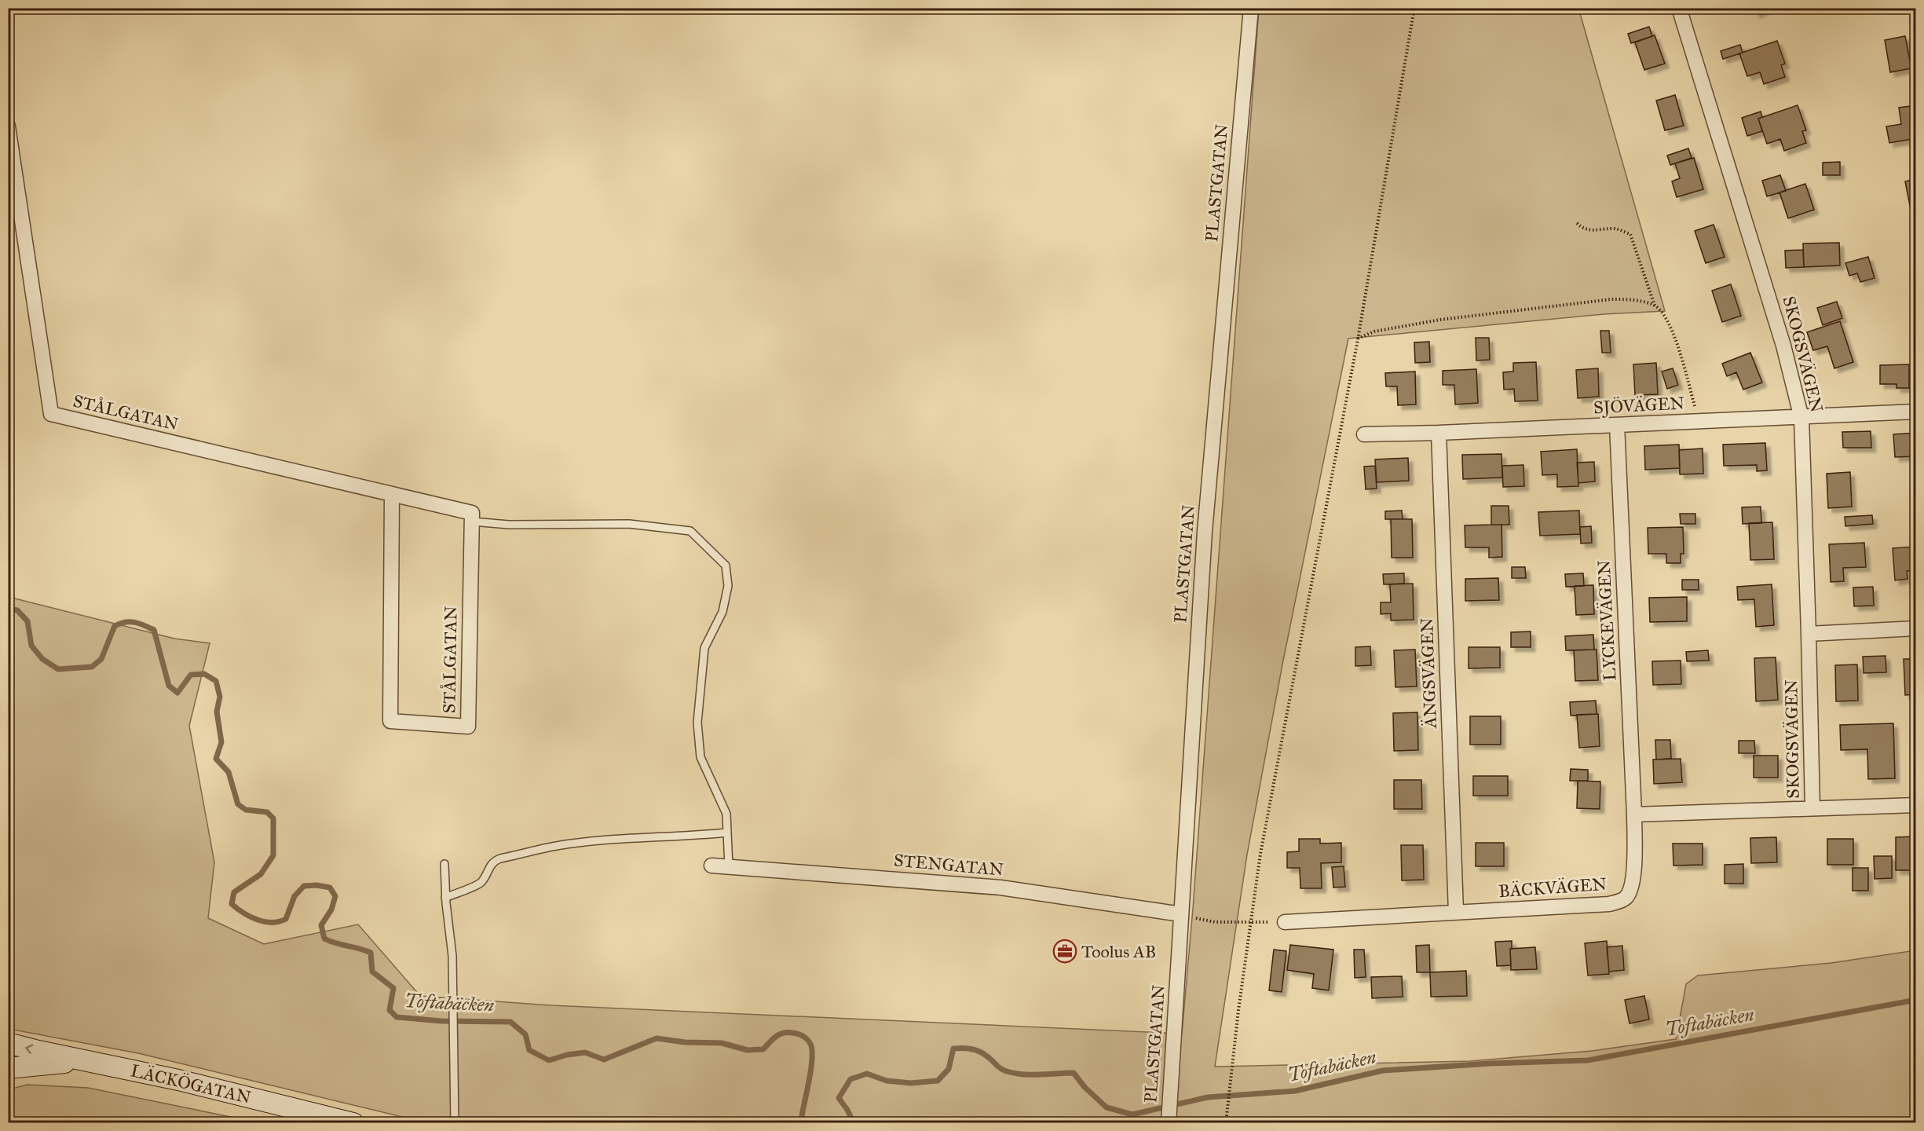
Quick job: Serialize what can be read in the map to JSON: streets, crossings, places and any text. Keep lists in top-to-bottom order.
{
  "streets": {
    "main road": ["LÄCKÖGATAN"],
    "street": [
      "PLASTGATAN",
      "SKOGSVÄGEN",
      "SJÖVÄGEN",
      "STÅLGATAN",
      "LYCKEVÄGEN",
      "ÄNGSVÄGEN",
      "STENGATAN",
      "BÄCKVÄGEN"
    ]
  },
  "crossings": [
    ["PLASTGATAN", "STENGATAN"],
    ["SKOGSVÄGEN", "SJÖVÄGEN"],
    ["SJÖVÄGEN", "LYCKEVÄGEN"],
    ["SJÖVÄGEN", "ÄNGSVÄGEN"],
    ["LYCKEVÄGEN", "BÄCKVÄGEN"],
    ["ÄNGSVÄGEN", "BÄCKVÄGEN"]
  ],
  "water": ["Toftabäcken"],
  "places": {
    "office": ["Toolus AB"]
  }
}
